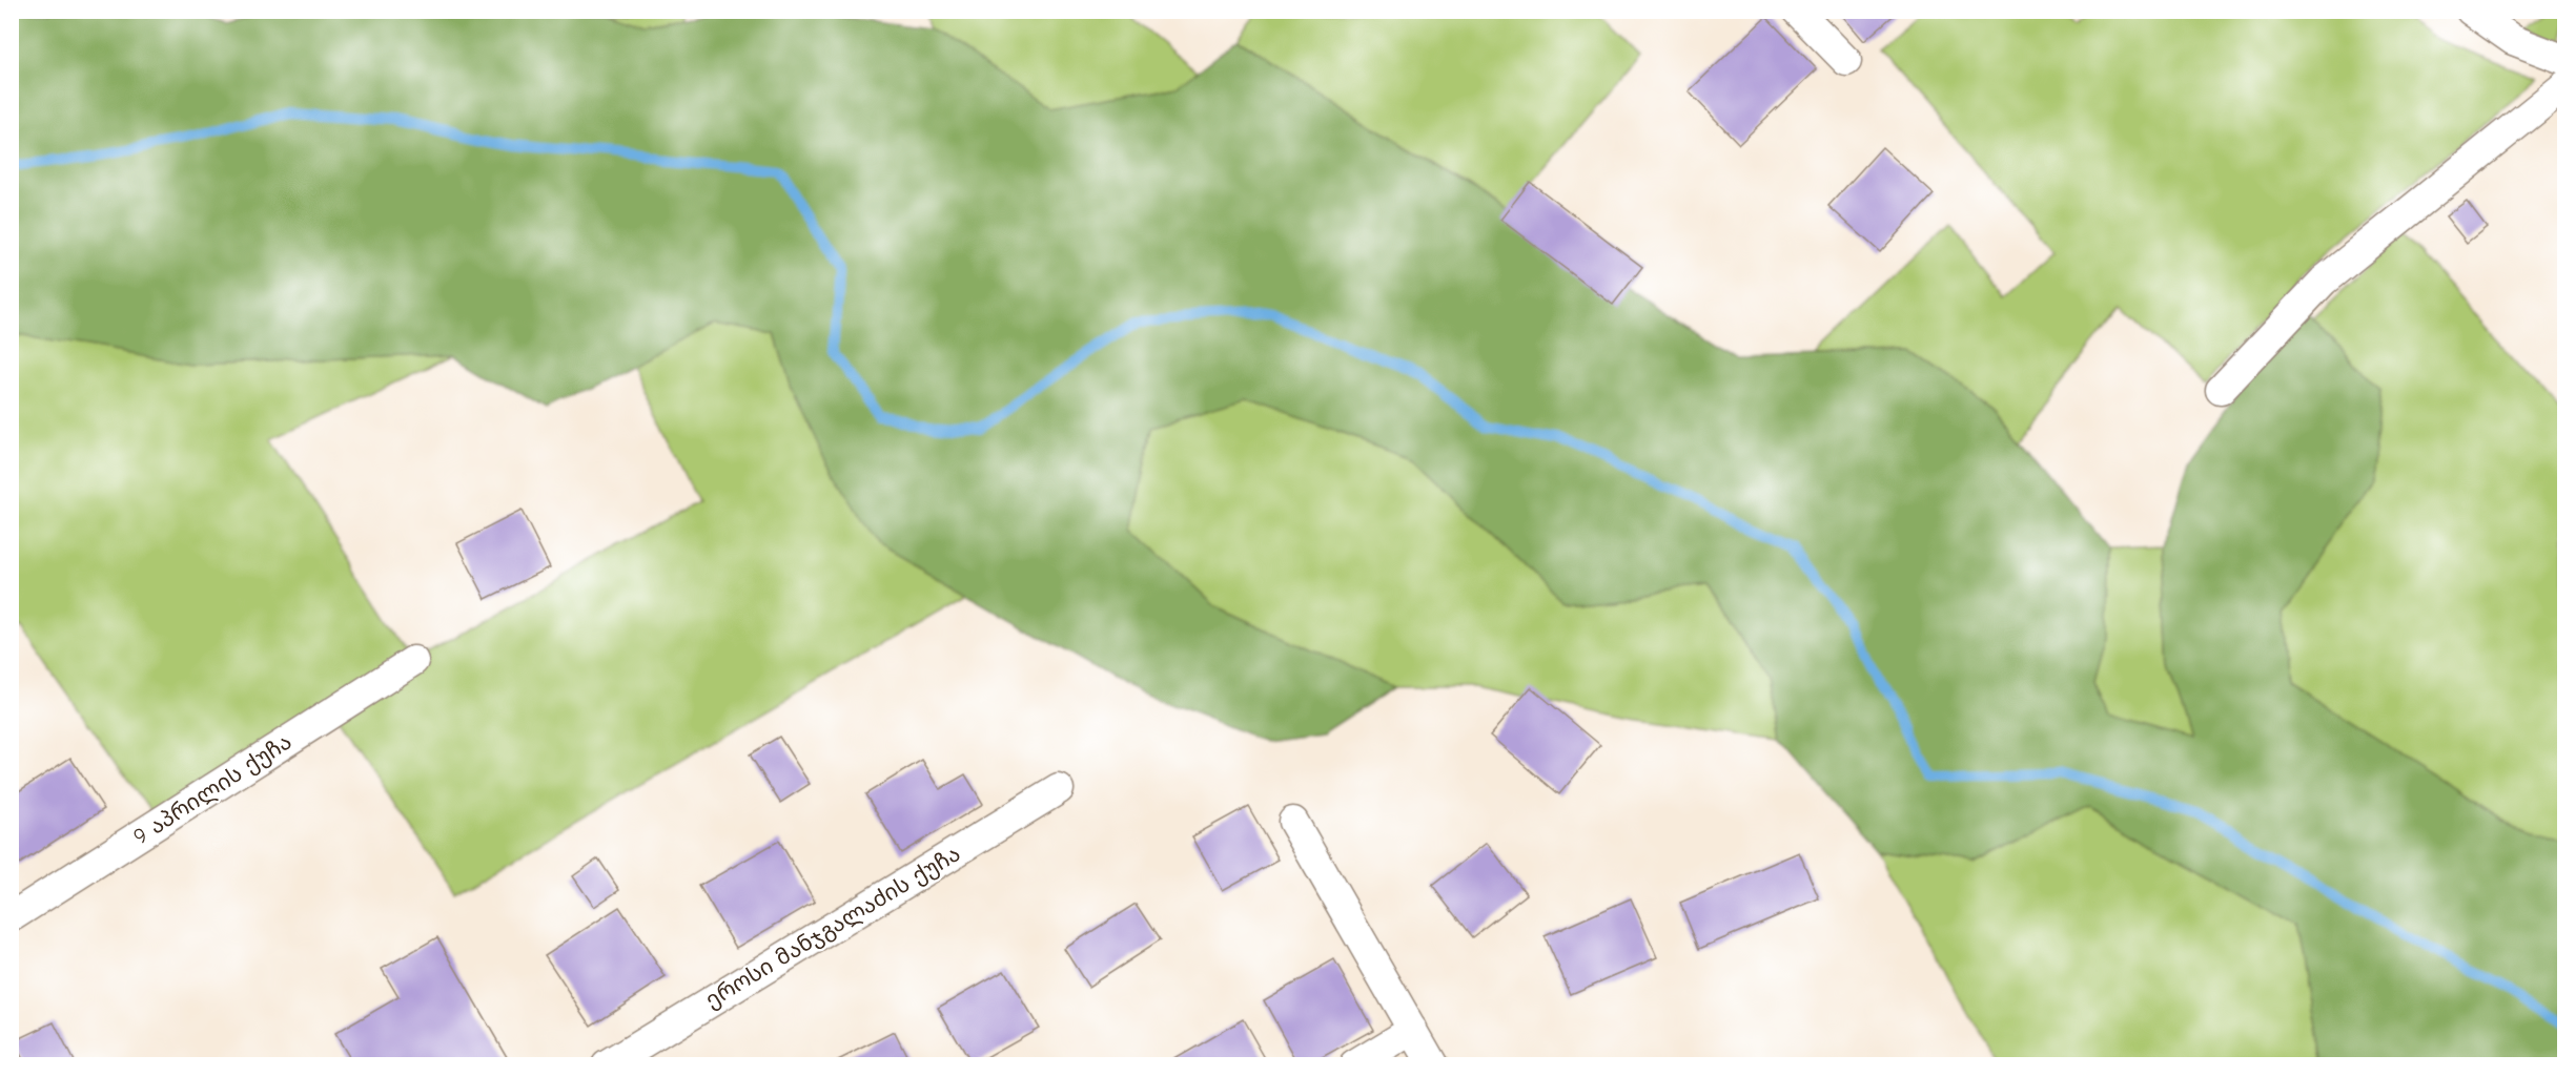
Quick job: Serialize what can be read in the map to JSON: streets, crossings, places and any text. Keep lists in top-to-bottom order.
{
  "streets": {
    "street": ["9 აპრილის ქუჩა", "ეროსი მანჯგალაძის ქუჩა"]
  }
}
